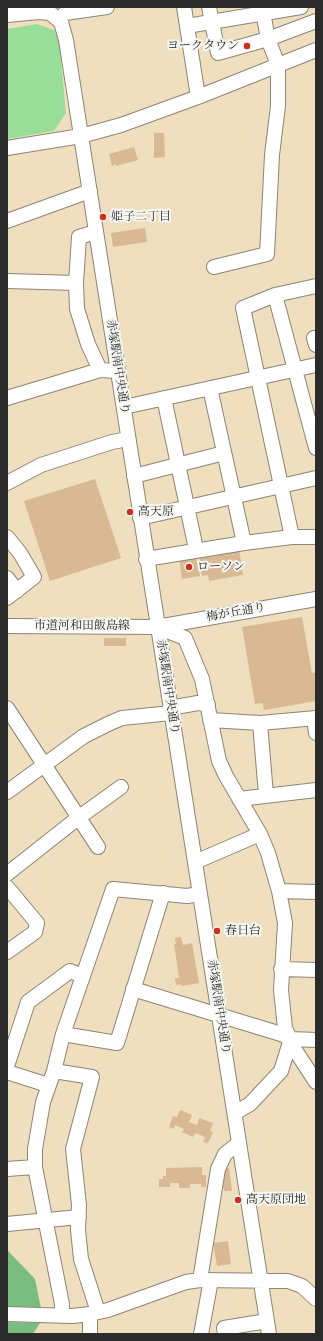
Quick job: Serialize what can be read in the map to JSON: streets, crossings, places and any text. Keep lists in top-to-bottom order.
{
  "streets": {
    "street": ["赤塚駅南中央通り", "梅が丘通り", "市道河和田飯島線"]
  },
  "crossings": [
    ["赤塚駅南中央通り", "梅が丘通り"],
    ["赤塚駅南中央通り", "市道河和田飯島線"],
    ["梅が丘通り", "市道河和田飯島線"]
  ],
  "places": [
    "ヨークタウン",
    "姫子二丁目",
    "高天原",
    "ローソン",
    "春日台",
    "高天原団地"
  ]
}
